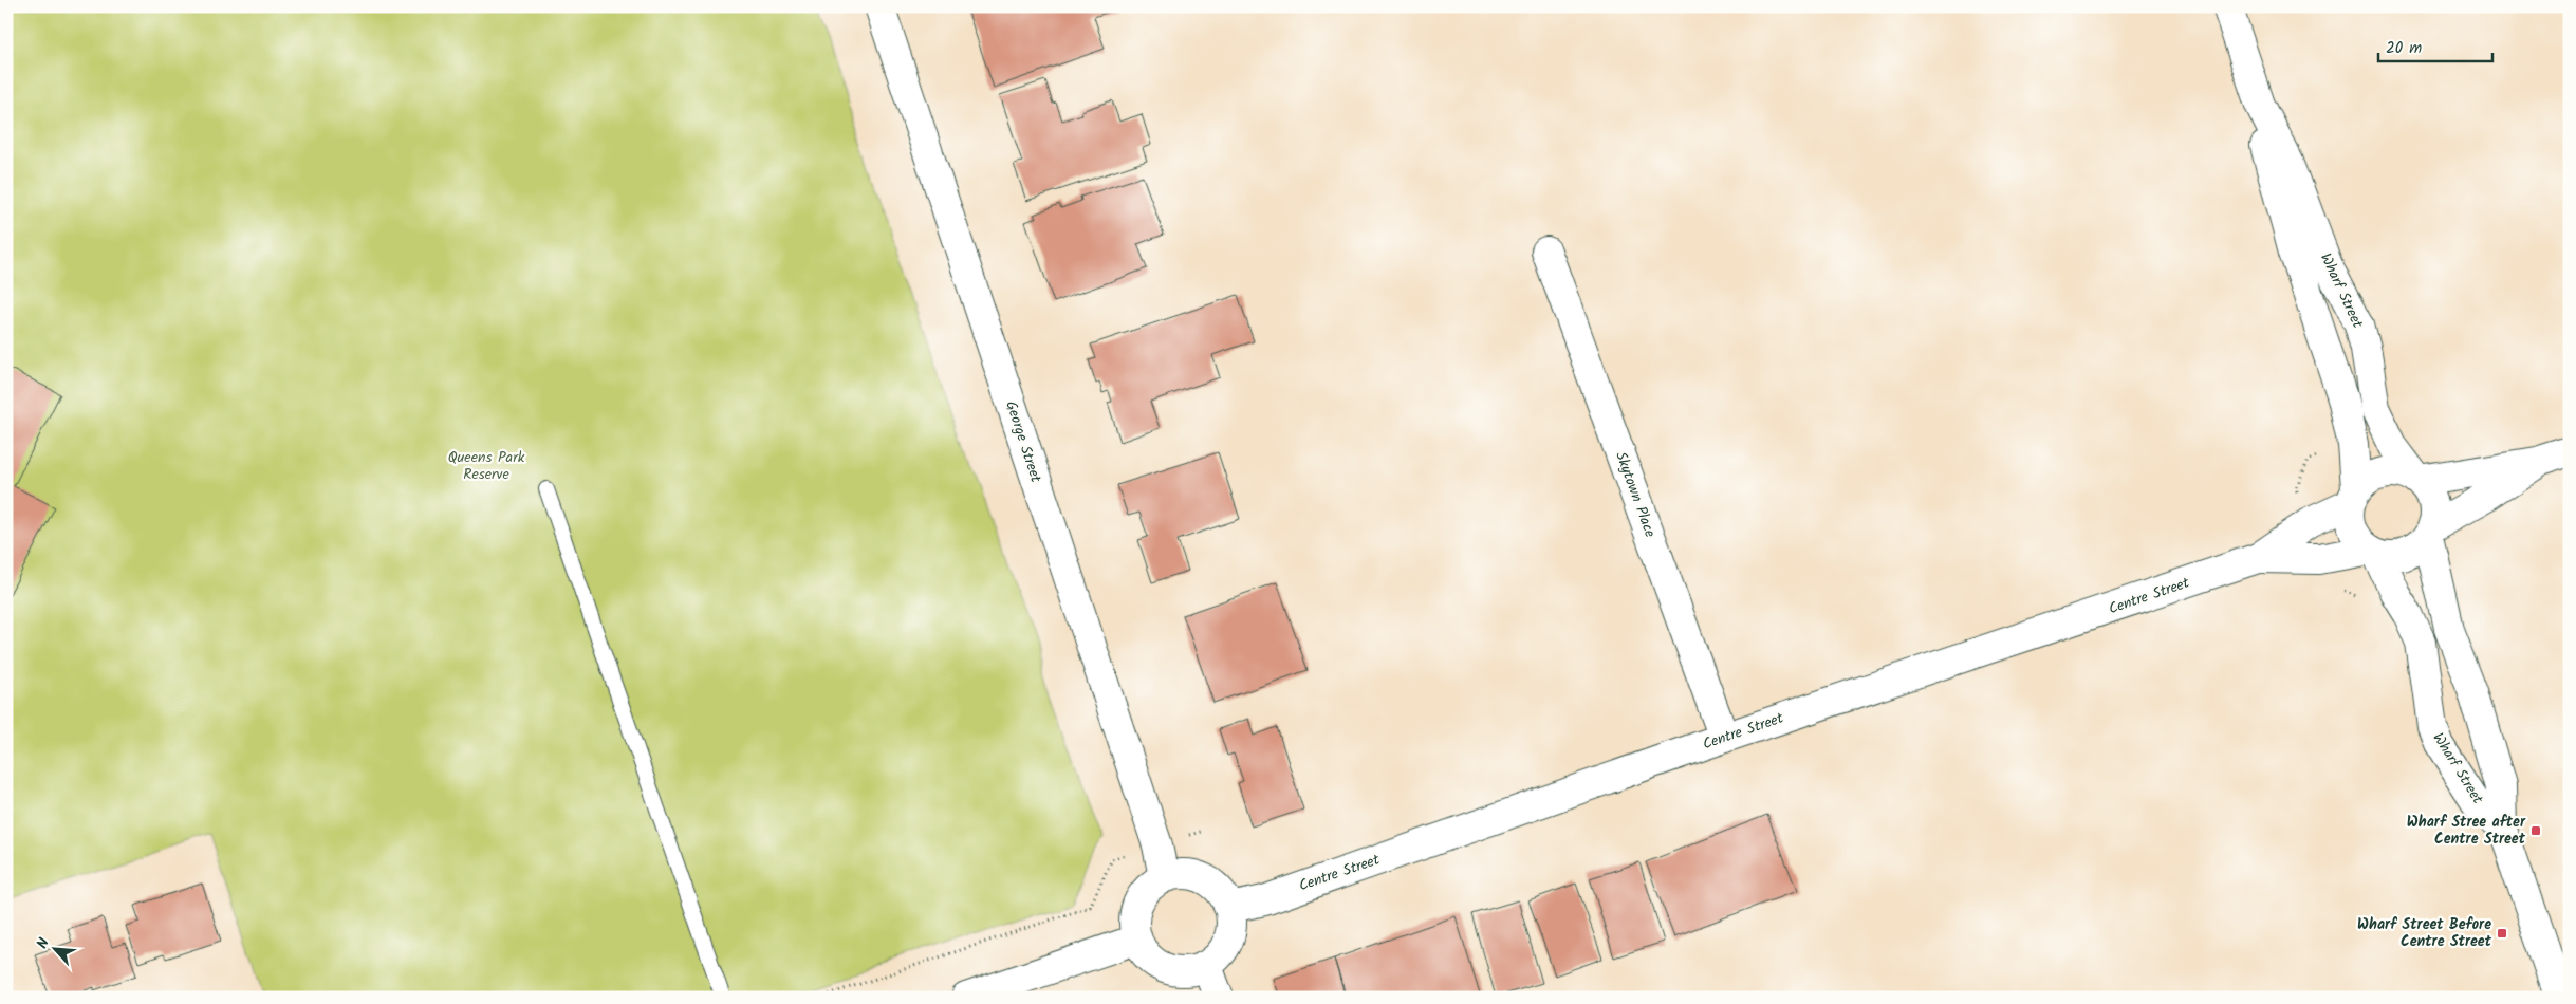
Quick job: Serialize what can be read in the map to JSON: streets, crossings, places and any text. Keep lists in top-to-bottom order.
{
  "streets": {
    "street": [
      "Wharf Street",
      "George Street",
      "Skytown Place",
      "Centre Street"
    ]
  },
  "crossings": [
    ["Wharf Street", "Centre Street"],
    ["George Street", "Centre Street"],
    ["Skytown Place", "Centre Street"]
  ],
  "parks": ["Queens Park Reserve"],
  "places": {
    "transit": ["Wharf Stree after Centre Street", "Wharf Street Before Centre Street"]
  },
  "scale_bar": "20 m",
  "north": "top left"
}
